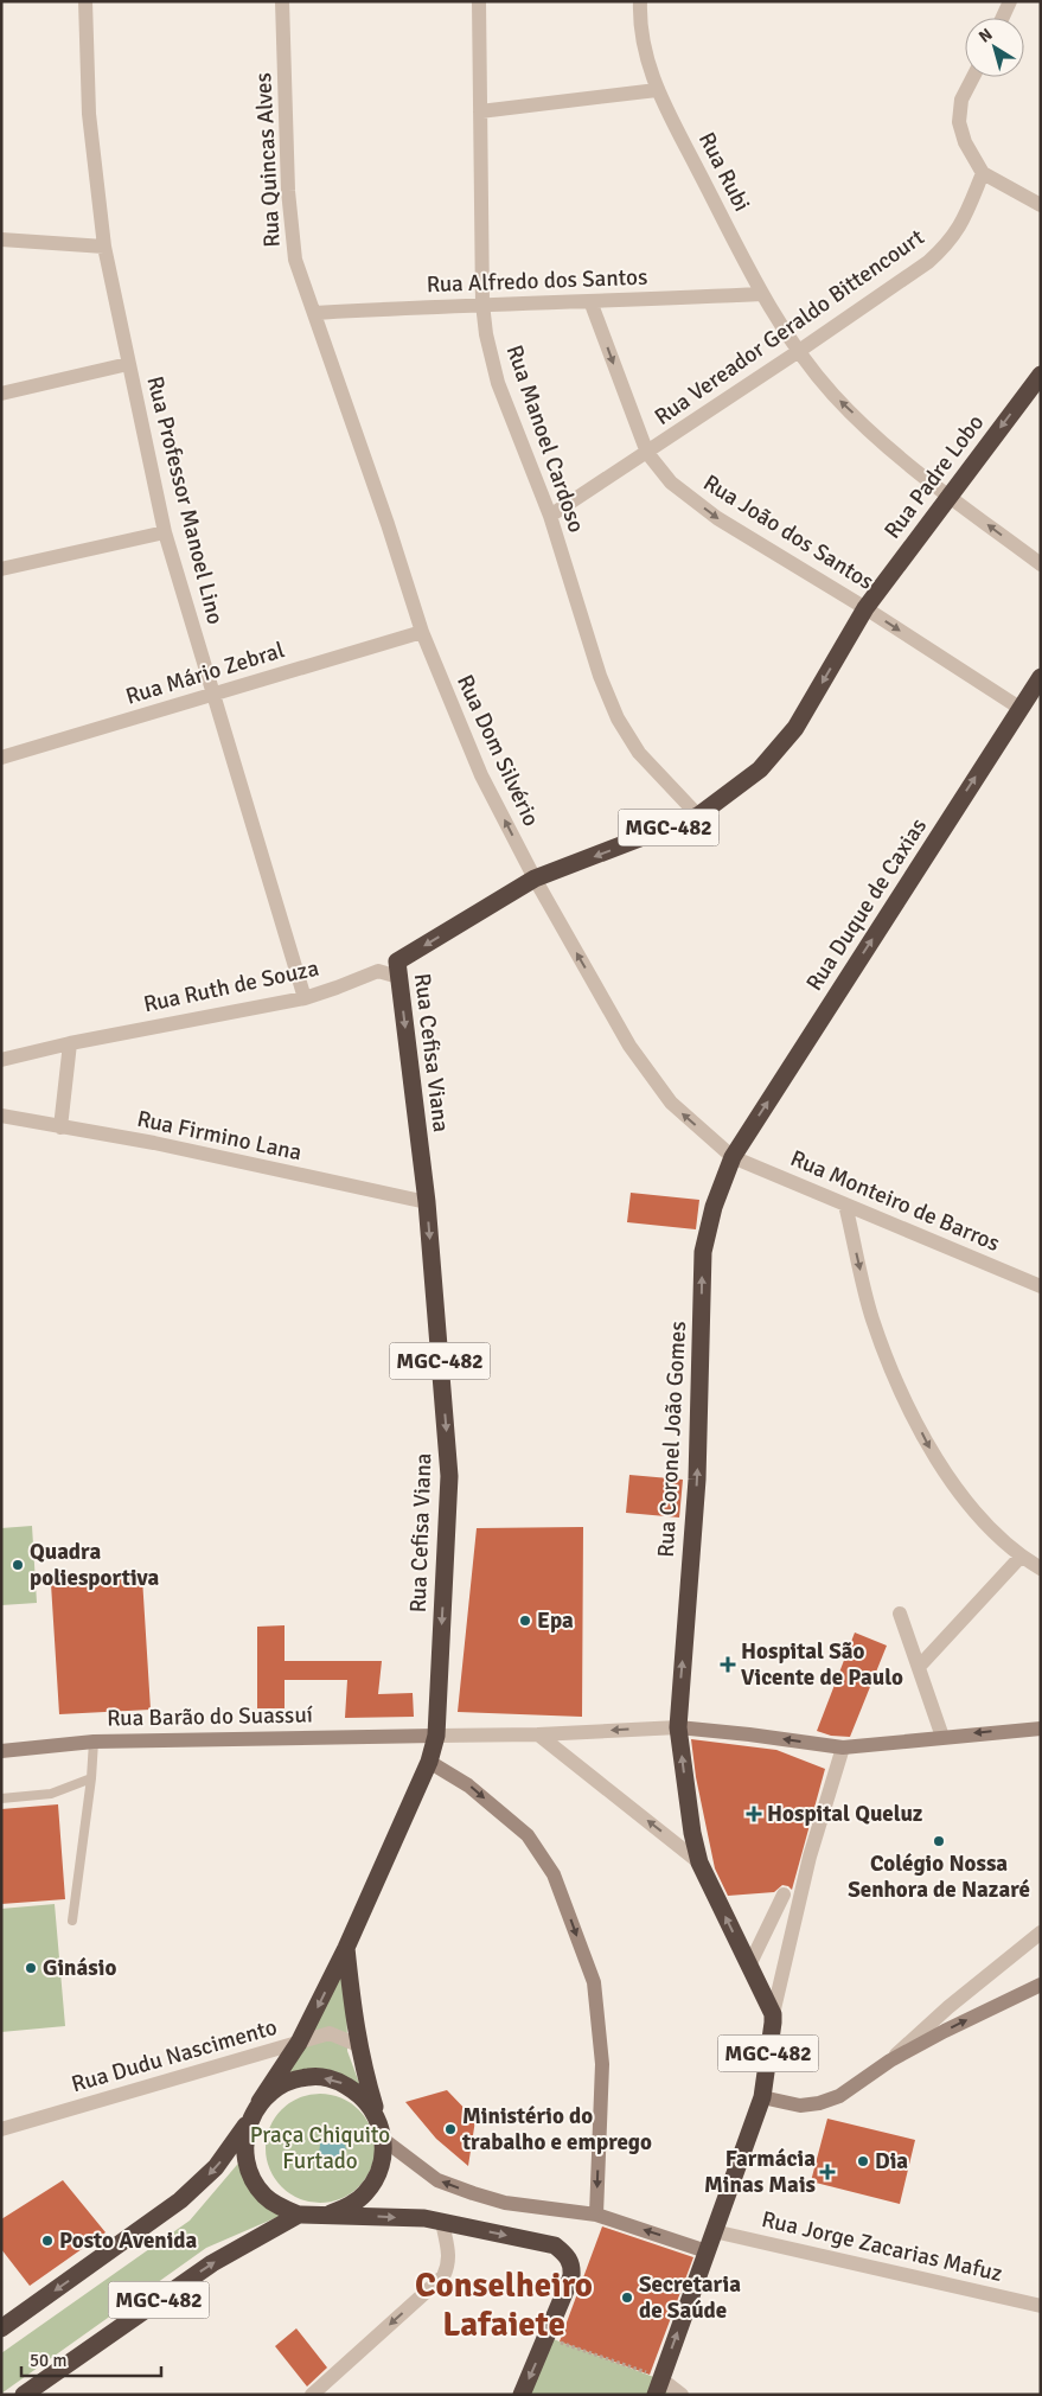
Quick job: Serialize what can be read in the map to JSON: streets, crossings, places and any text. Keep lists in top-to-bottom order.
{
  "streets": {
    "highway": [
      "Rua Padre Lobo",
      "MGC-482",
      "Rua Duque de Caxias",
      "Rua Cefisa Viana",
      "Rua Coronel João Gomes"
    ],
    "street": [
      "Rua Quincas Alves",
      "Rua Rubi",
      "Rua Alfredo dos Santos",
      "Rua Vereador Geraldo Bittencourt",
      "Rua Manoel Cardoso",
      "Rua Professor Manoel Lino",
      "Rua João dos Santos",
      "Rua Mário Zebral",
      "Rua Dom Silvério",
      "Rua Ruth de Souza",
      "Rua Firmino Lana",
      "Rua Monteiro de Barros",
      "Rua Barão do Suassuí",
      "Rua Dudu Nascimento",
      "Rua Jorge Zacarias Mafuz"
    ]
  },
  "crossings": [
    ["Rua Quincas Alves", "Rua Alfredo dos Santos"],
    ["Rua Quincas Alves", "Rua Dom Silvério"],
    ["Rua Rubi", "Rua Alfredo dos Santos"],
    ["Rua Rubi", "Rua Vereador Geraldo Bittencourt"],
    ["Rua Rubi", "Rua Padre Lobo"],
    ["Rua Alfredo dos Santos", "Rua Manoel Cardoso"],
    ["Rua Alfredo dos Santos", "Rua João dos Santos"],
    ["Rua Alfredo dos Santos", "Rua Dom Silvério"],
    ["Rua Vereador Geraldo Bittencourt", "Rua Manoel Cardoso"],
    ["Rua Vereador Geraldo Bittencourt", "Rua João dos Santos"],
    ["Rua Manoel Cardoso", "MGC-482"],
    ["Rua Padre Lobo", "Rua João dos Santos"],
    ["Rua Padre Lobo", "MGC-482"],
    ["Rua Professor Manoel Lino", "Rua Mário Zebral"],
    ["Rua Professor Manoel Lino", "Rua Ruth de Souza"],
    ["Rua João dos Santos", "MGC-482"],
    ["Rua João dos Santos", "Rua Duque de Caxias"],
    ["Rua Mário Zebral", "Rua Dom Silvério"],
    ["Rua Dom Silvério", "MGC-482"],
    ["Rua Dom Silvério", "Rua Duque de Caxias"],
    ["Rua Dom Silvério", "Rua Monteiro de Barros"],
    ["Rua Dom Silvério", "Rua Coronel João Gomes"],
    ["MGC-482", "Rua Ruth de Souza"],
    ["MGC-482", "Rua Cefisa Viana"],
    ["MGC-482", "Rua Coronel João Gomes"],
    ["MGC-482", "Rua Barão do Suassuí"],
    ["MGC-482", "Rua Jorge Zacarias Mafuz"],
    ["Rua Duque de Caxias", "Rua Monteiro de Barros"],
    ["Rua Duque de Caxias", "Rua Coronel João Gomes"],
    ["Rua Ruth de Souza", "Rua Cefisa Viana"],
    ["Rua Cefisa Viana", "Rua Firmino Lana"],
    ["Rua Cefisa Viana", "Rua Barão do Suassuí"],
    ["Rua Cefisa Viana", "Rua Dudu Nascimento"],
    ["Rua Monteiro de Barros", "Rua Coronel João Gomes"],
    ["Rua Coronel João Gomes", "Rua Barão do Suassuí"]
  ],
  "one_way": [
    "Rua Rubi",
    "Rua Padre Lobo",
    "Rua João dos Santos",
    "Rua Dom Silvério",
    "Rua Duque de Caxias",
    "Rua Cefisa Viana",
    "Rua Coronel João Gomes"
  ],
  "districts": ["Conselheiro Lafaiete"],
  "parks": ["Praça Chiquito Furtado"],
  "places": {
    "other": [
      "Quadra poliesportiva",
      "Epa",
      "Colégio Nossa Senhora de Nazaré",
      "Ginásio",
      "Ministério do trabalho e emprego",
      "Dia",
      "Posto Avenida",
      "Secretaria de Saúde"
    ],
    "health": ["Hospital São Vicente de Paulo", "Hospital Queluz", "Farmácia Minas Mais"]
  },
  "scale_bar": "50 m",
  "north": "top left"
}
